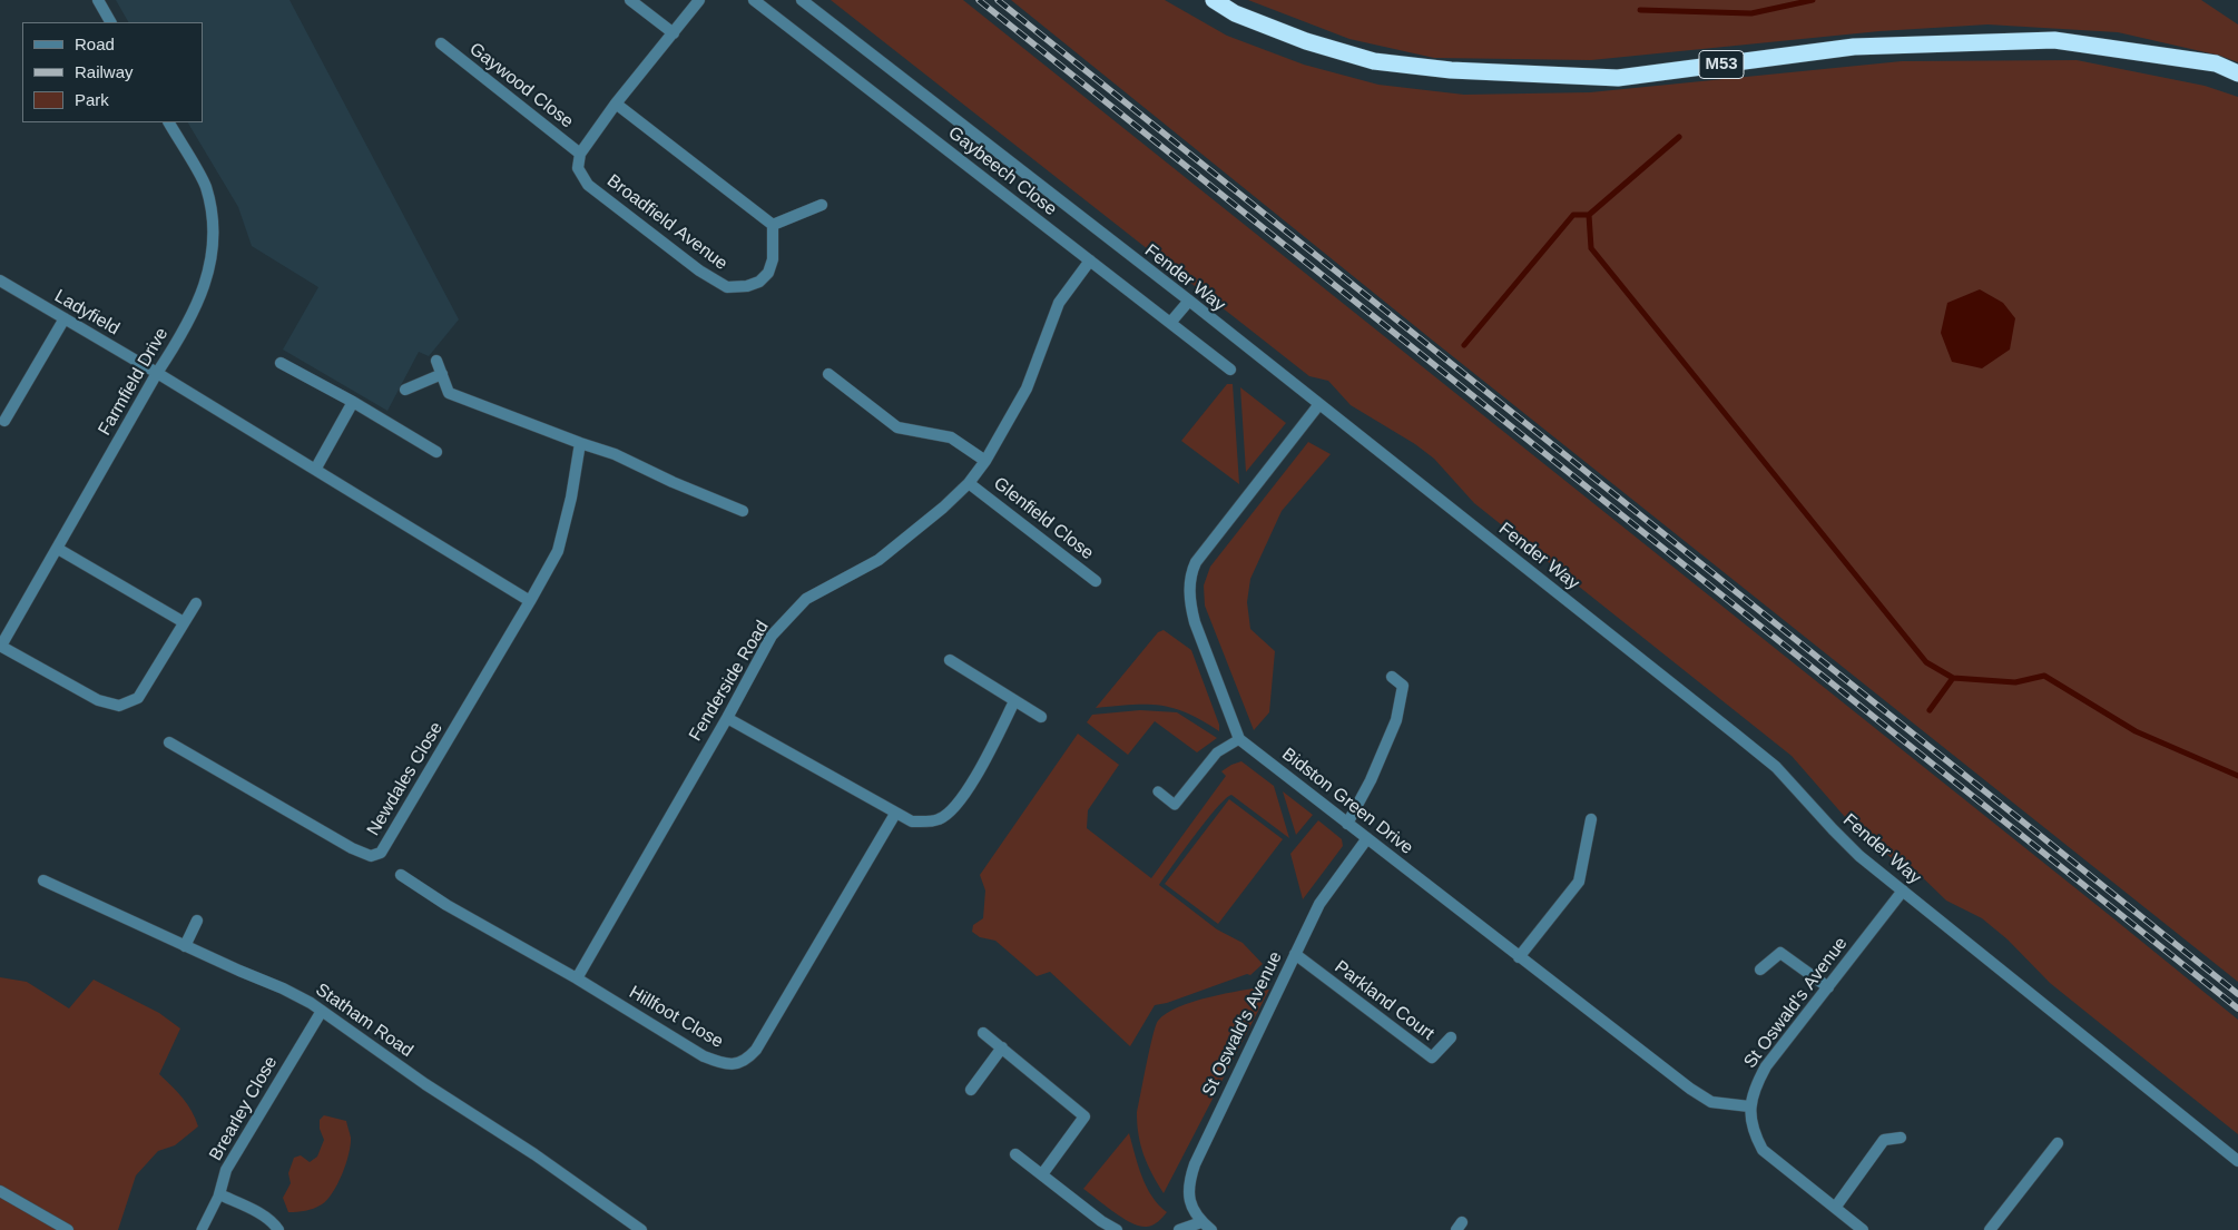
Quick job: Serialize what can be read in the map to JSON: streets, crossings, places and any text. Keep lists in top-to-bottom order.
{
  "streets": {
    "highway": ["M53"],
    "street": [
      "Gaywood Close",
      "Gaybeech Close",
      "Broadfield Avenue",
      "Fender Way",
      "Ladyfield",
      "Farmfield Drive",
      "Glenfield Close",
      "Fenderside Road",
      "Newdales Close",
      "Bidston Green Drive",
      "Parkland Court",
      "St Oswald's Avenue",
      "Hillfoot Close",
      "Statham Road",
      "Brearley Close"
    ]
  },
  "crossings": [
    ["Gaywood Close", "Broadfield Avenue"],
    ["Gaybeech Close", "Fenderside Road"],
    ["Fender Way", "St Oswald's Avenue"],
    ["Ladyfield", "Farmfield Drive"],
    ["Glenfield Close", "Fenderside Road"],
    ["Fenderside Road", "Hillfoot Close"],
    ["Bidston Green Drive", "St Oswald's Avenue"],
    ["Parkland Court", "St Oswald's Avenue"],
    ["Statham Road", "Brearley Close"]
  ],
  "legend": ["Road", "Railway", "Park"]
}
